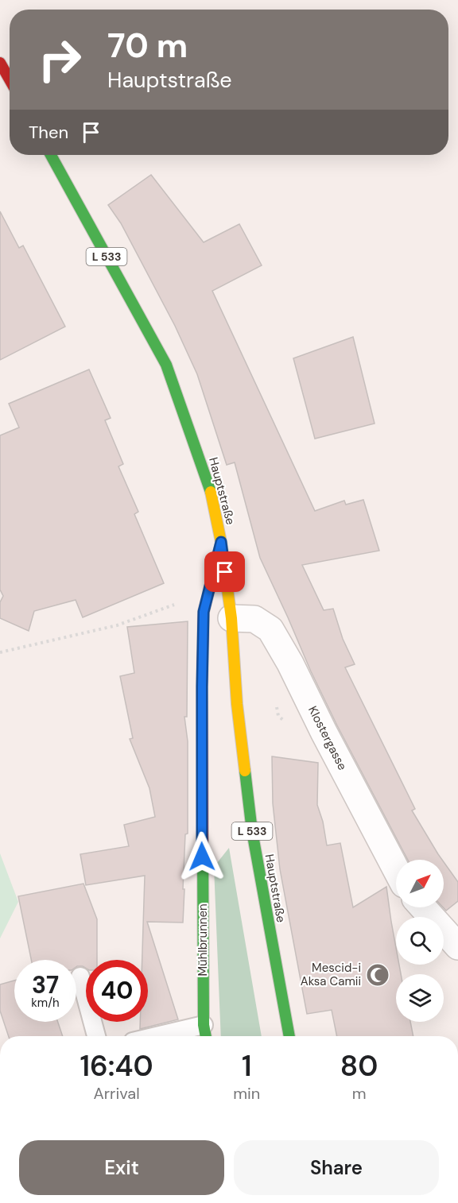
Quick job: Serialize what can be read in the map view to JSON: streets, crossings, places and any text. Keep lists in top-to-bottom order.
{
  "streets": {
    "main road": ["L 533", "Hauptstraße", "Mühlbrunnen"],
    "street": ["Klostergasse"]
  },
  "crossings": [
    ["Hauptstraße", "Klostergasse"],
    ["Hauptstraße", "Mühlbrunnen"]
  ],
  "places": {
    "mosque": ["Mescid-i Aksa Camii"]
  },
  "north": "top right",
  "page": {
    "turn": ["70 m", "Hauptstraße"],
    "then": "Then",
    "speed": "37 km/h",
    "limit": "40",
    "eta": [
      "16:40",
      "Arrival",
      "1",
      "min",
      "80",
      "m"
    ],
    "buttons": ["Exit", "Share"]
  }
}
